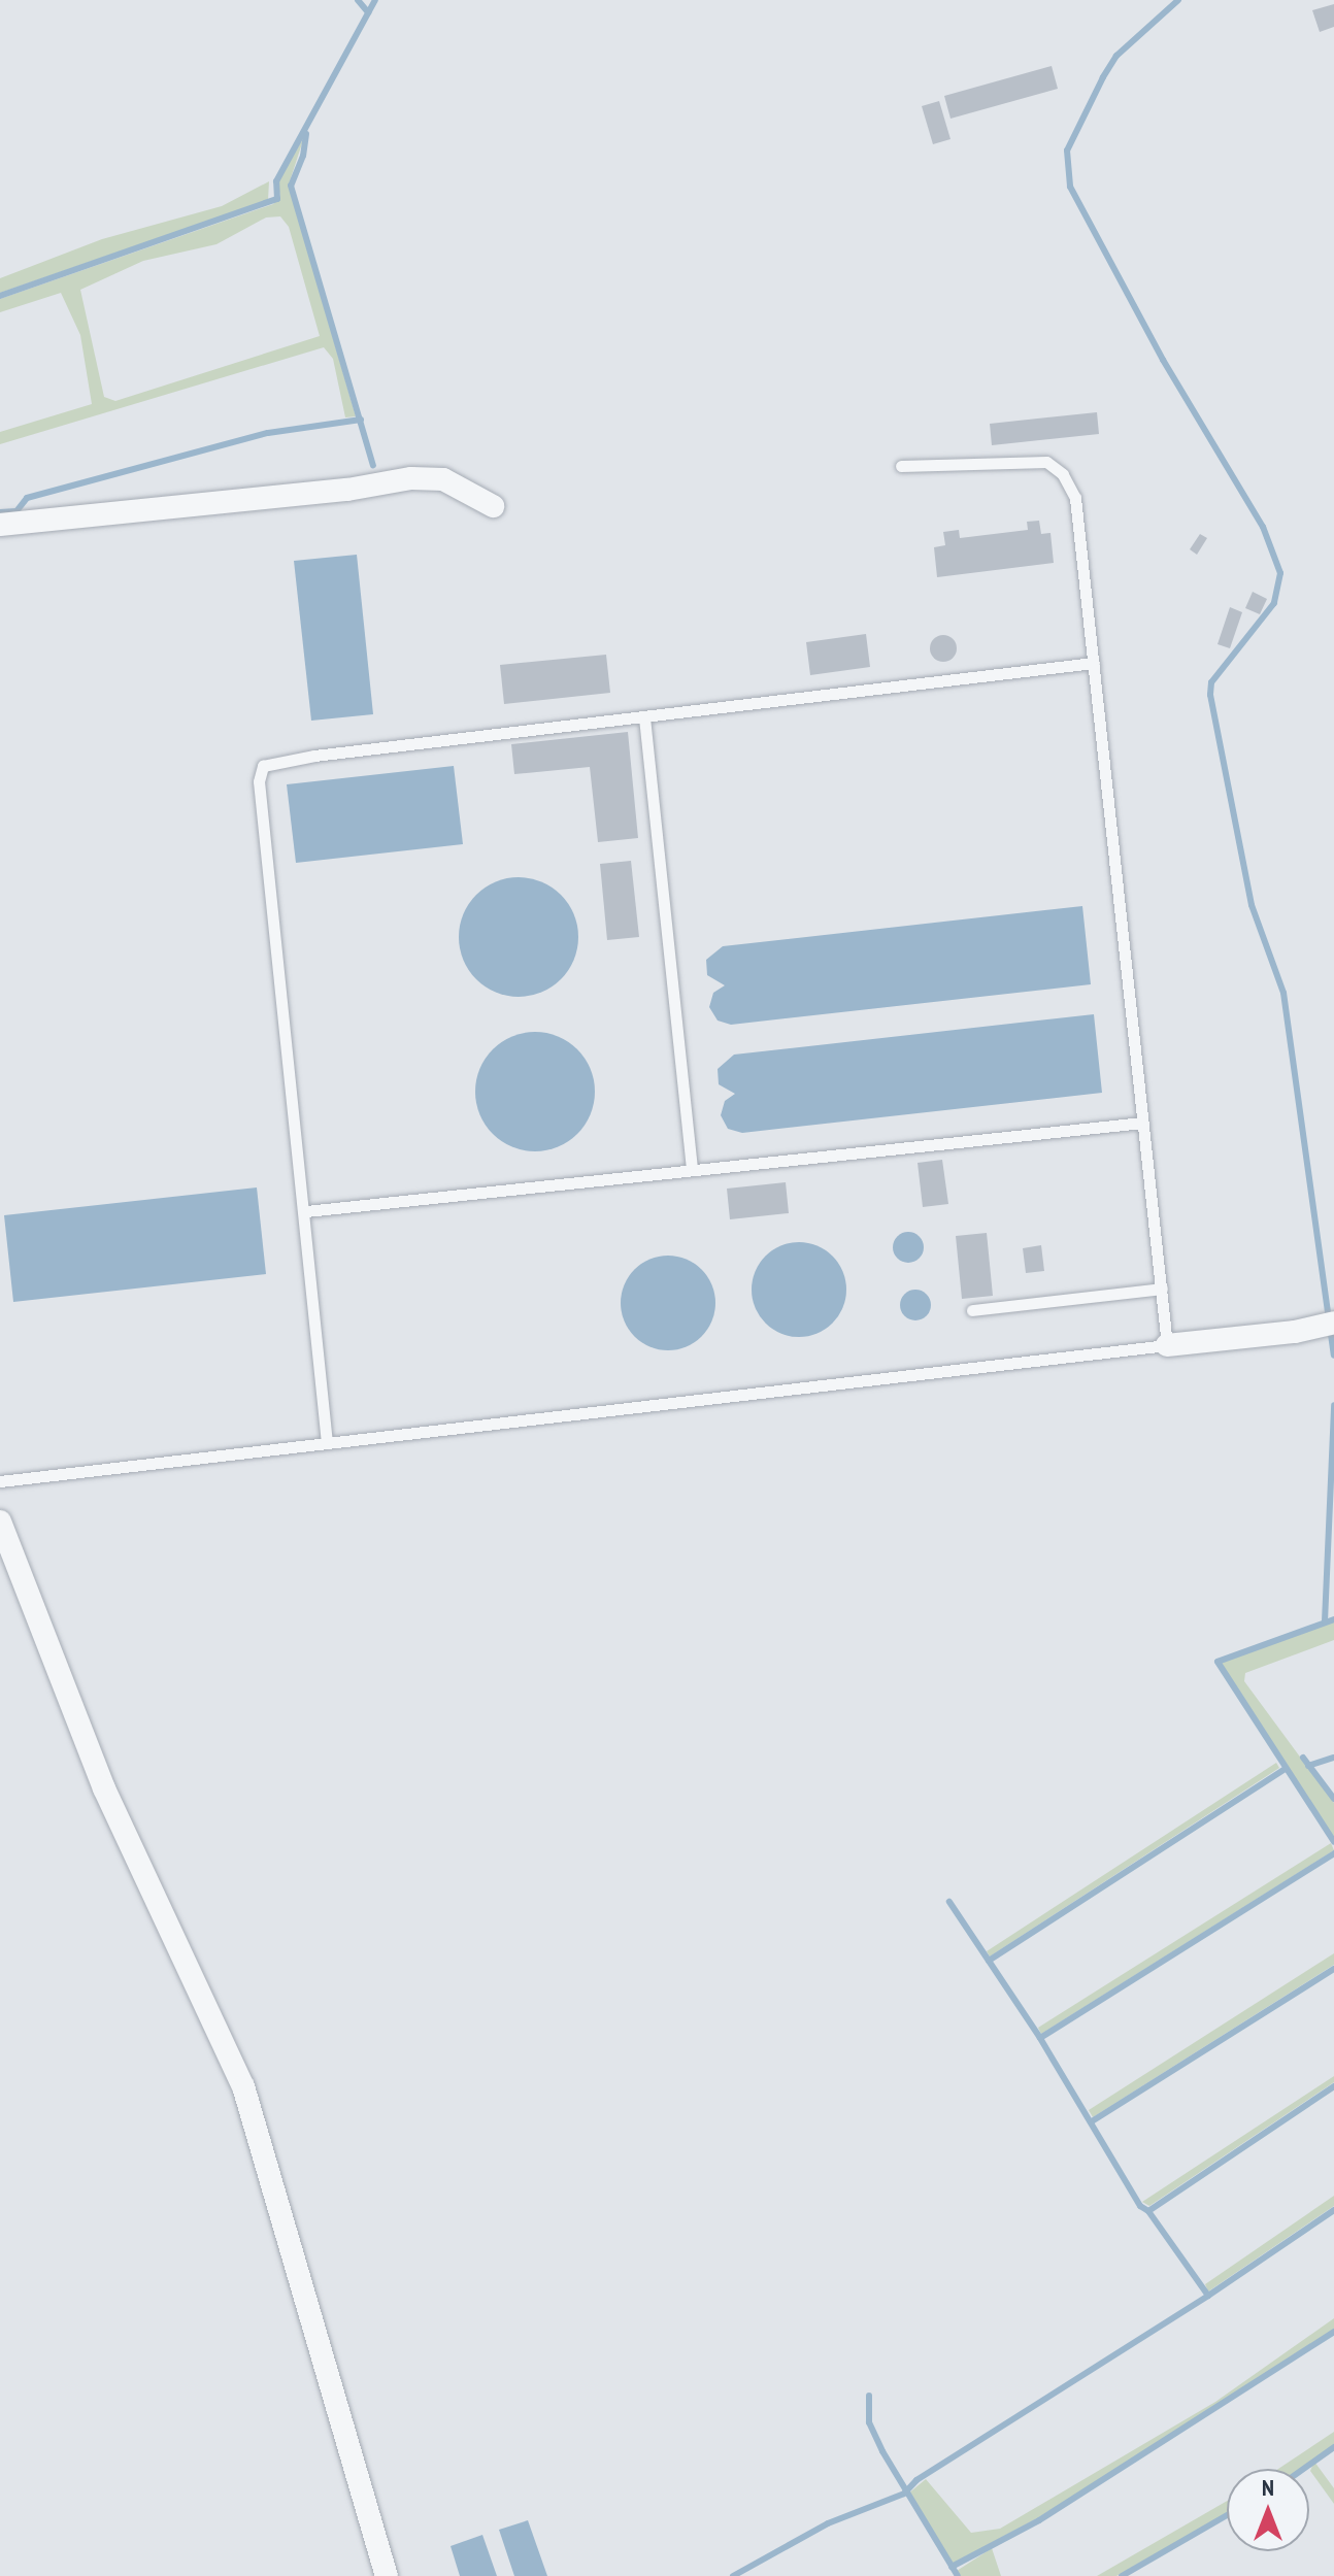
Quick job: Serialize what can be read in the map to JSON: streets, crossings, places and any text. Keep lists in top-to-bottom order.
{
  "north": "top"
}
